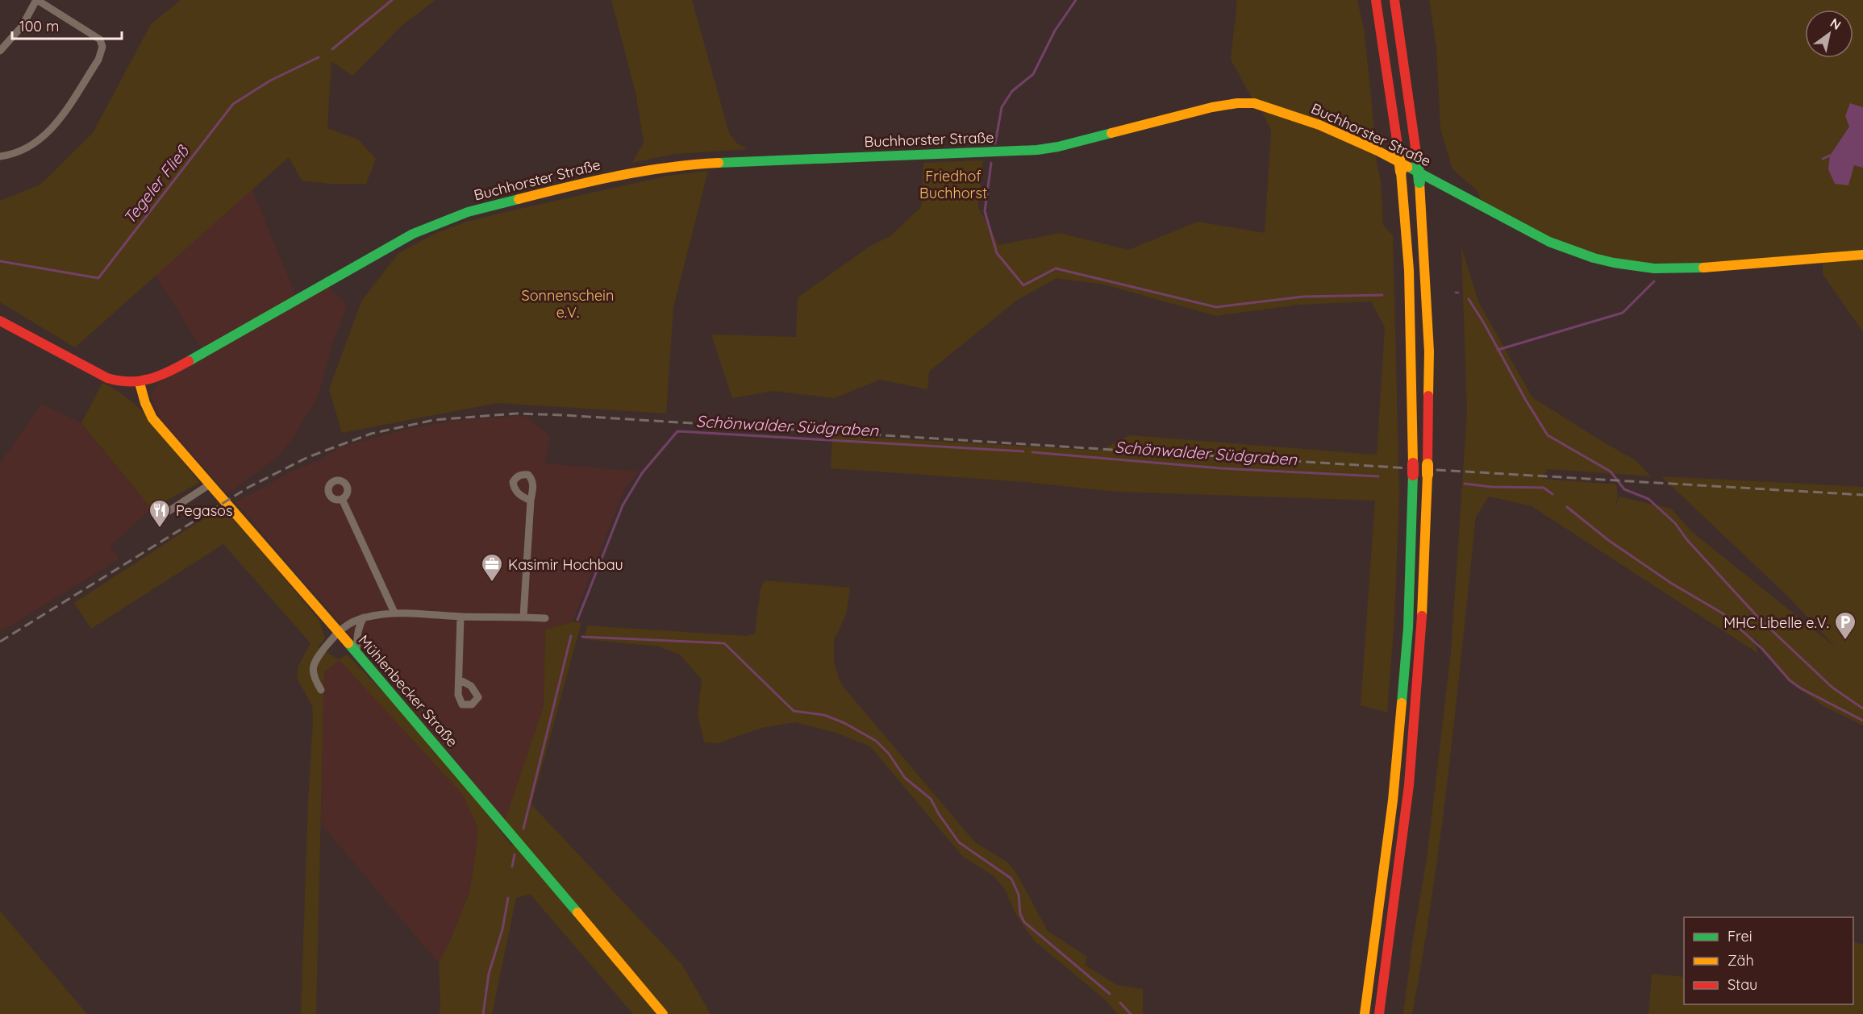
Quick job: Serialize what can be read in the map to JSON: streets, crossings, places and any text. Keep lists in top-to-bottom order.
{
  "streets": {
    "main road": ["Buchhorster Straße", "Mühlenbecker Straße"]
  },
  "crossings": [
    ["Buchhorster Straße", "Mühlenbecker Straße"]
  ],
  "water": ["Tegeler Fließ", "Schönwalder Südgraben"],
  "parks": ["Friedhof Buchhorst", "Sonnenschein e.V."],
  "places": {
    "restaurant": ["Pegasos"],
    "office": ["Kasimir Hochbau"],
    "parking": ["MHC Libelle e.V."]
  },
  "legend": ["Frei", "Zäh", "Stau"],
  "scale_bar": "100 m",
  "north": "top right"
}
